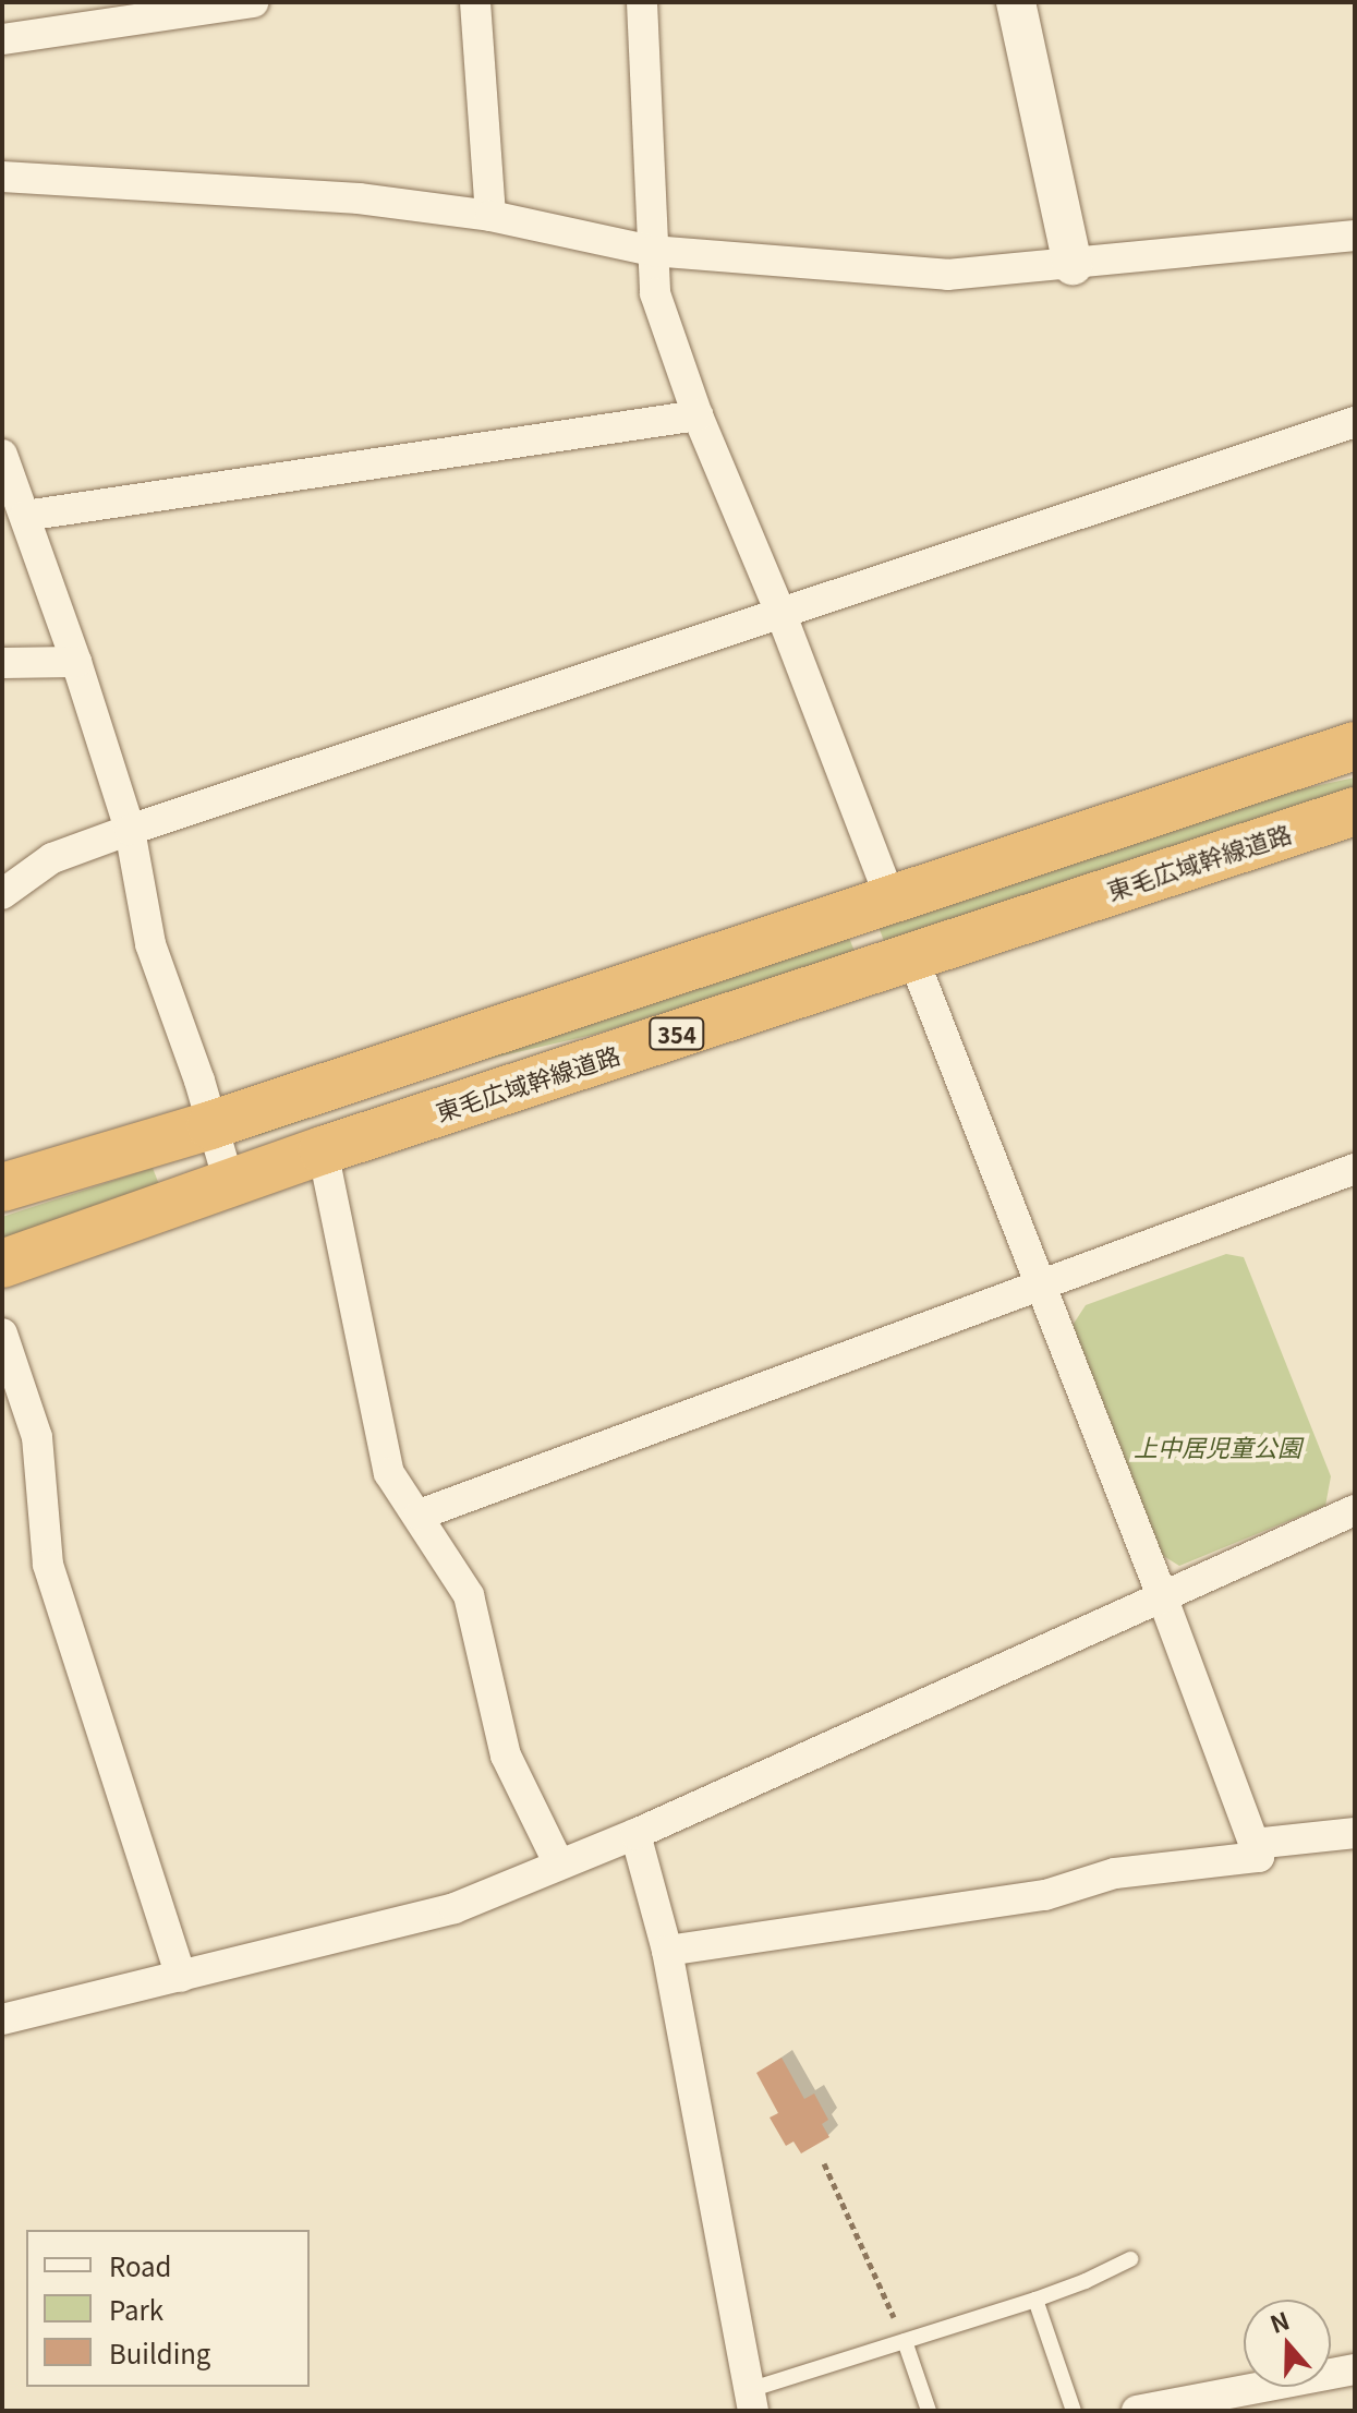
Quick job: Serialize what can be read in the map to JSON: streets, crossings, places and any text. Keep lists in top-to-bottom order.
{
  "streets": {
    "highway": ["東毛広域幹線道路", "354"]
  },
  "parks": ["上中居児童公園"],
  "legend": ["Road", "Park", "Building"],
  "north": "top"
}
